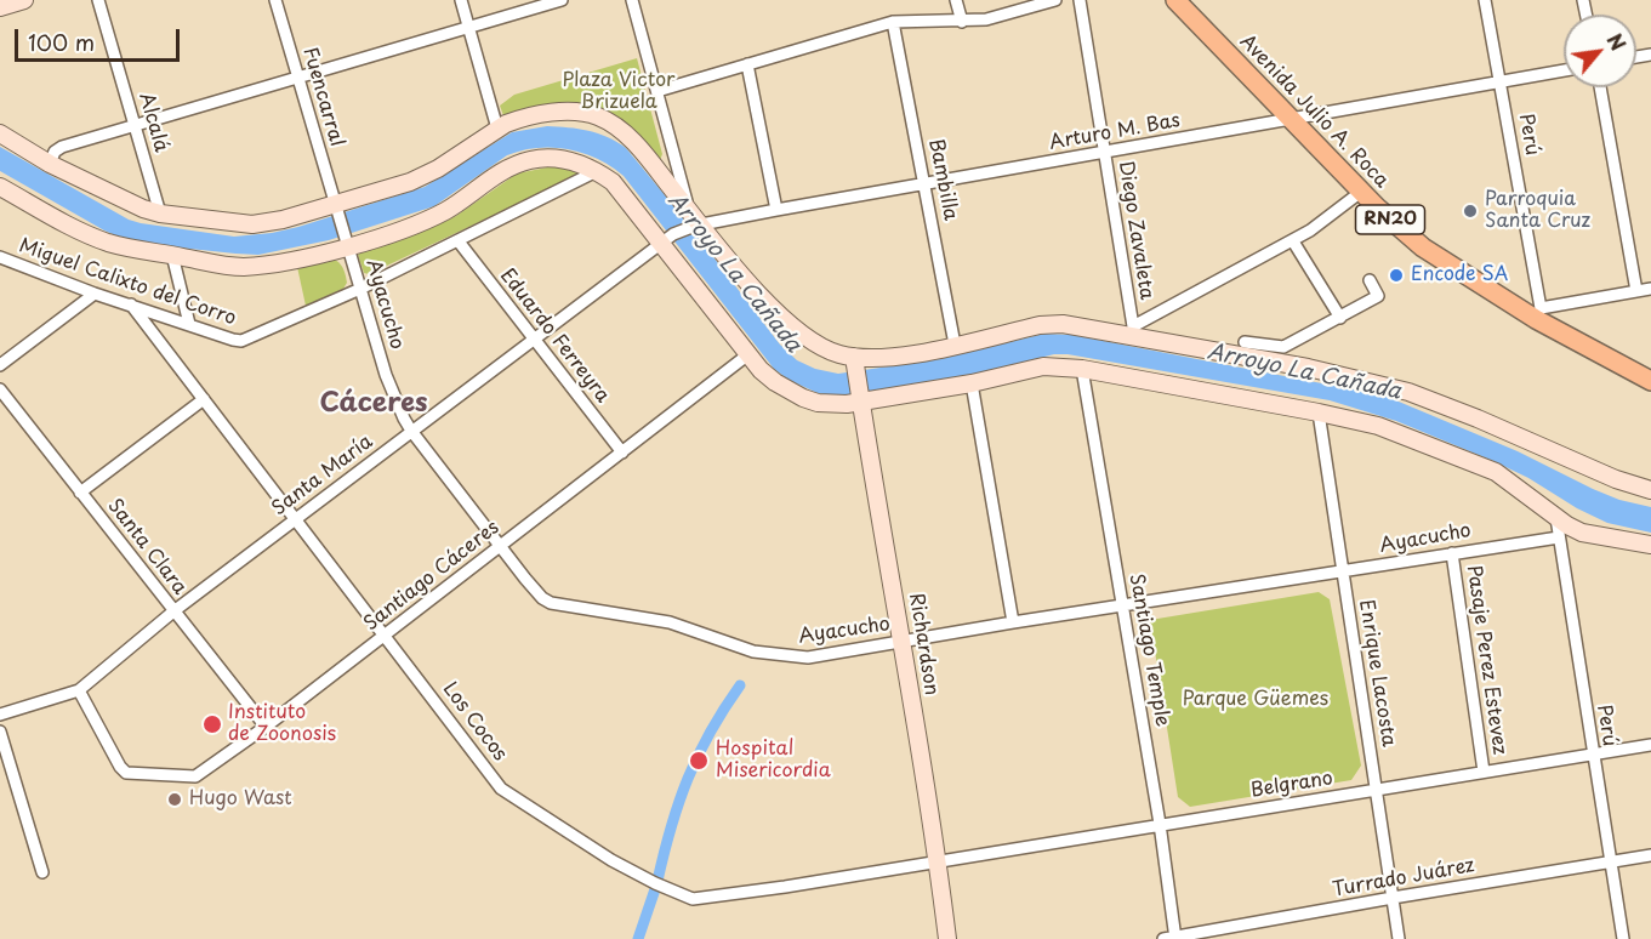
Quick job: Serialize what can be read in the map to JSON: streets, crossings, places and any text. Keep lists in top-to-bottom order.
{
  "streets": {
    "main road": ["Avenida Julio A. Roca", "RN20", "Richardson"],
    "street": [
      "Fuencarral",
      "Alcalá",
      "Arturo M. Bas",
      "Perú",
      "Bambilla",
      "Diego Zavaleta",
      "Miguel Calixto del Corro",
      "Ayacucho",
      "Eduardo Ferreyra",
      "Santa María",
      "Santa Clara",
      "Santiago Cáceres",
      "Santiago Temple",
      "Pasaje Perez Estevez",
      "Enrique Lacosta",
      "Los Cocos",
      "Belgrano",
      "Turrado Juárez"
    ]
  },
  "crossings": [
    ["Fuencarral", "Ayacucho"],
    ["Avenida Julio A. Roca", "Arturo M. Bas"],
    ["Avenida Julio A. Roca", "Perú"],
    ["Arturo M. Bas", "Perú"],
    ["Arturo M. Bas", "Bambilla"],
    ["Arturo M. Bas", "Diego Zavaleta"],
    ["Arturo M. Bas", "Santa María"],
    ["Perú", "Ayacucho"],
    ["Perú", "Belgrano"],
    ["Perú", "Turrado Juárez"],
    ["Miguel Calixto del Corro", "Ayacucho"],
    ["Miguel Calixto del Corro", "Eduardo Ferreyra"],
    ["Miguel Calixto del Corro", "Los Cocos"],
    ["Ayacucho", "Santa María"],
    ["Ayacucho", "Santiago Cáceres"],
    ["Ayacucho", "Richardson"],
    ["Ayacucho", "Santiago Temple"],
    ["Ayacucho", "Pasaje Perez Estevez"],
    ["Ayacucho", "Enrique Lacosta"],
    ["Eduardo Ferreyra", "Santa María"],
    ["Eduardo Ferreyra", "Santiago Cáceres"],
    ["Santa María", "Santa Clara"],
    ["Santa María", "Santiago Cáceres"],
    ["Santa María", "Los Cocos"],
    ["Santa Clara", "Santiago Cáceres"],
    ["Santiago Cáceres", "Los Cocos"],
    ["Richardson", "Los Cocos"],
    ["Richardson", "Belgrano"],
    ["Santiago Temple", "Belgrano"],
    ["Santiago Temple", "Turrado Juárez"],
    ["Pasaje Perez Estevez", "Belgrano"],
    ["Enrique Lacosta", "Belgrano"],
    ["Enrique Lacosta", "Turrado Juárez"],
    ["Los Cocos", "Belgrano"]
  ],
  "districts": ["Cáceres"],
  "water": ["Arroyo La Cañada"],
  "parks": ["Plaza Victor Brizuela", "Parque Güemes"],
  "places": [
    "Parroquia Santa Cruz",
    "Encode SA",
    "Instituto de Zoonosis",
    "Hospital Misericordia",
    "Hugo Wast"
  ],
  "scale_bar": "100 m",
  "north": "top right"
}
